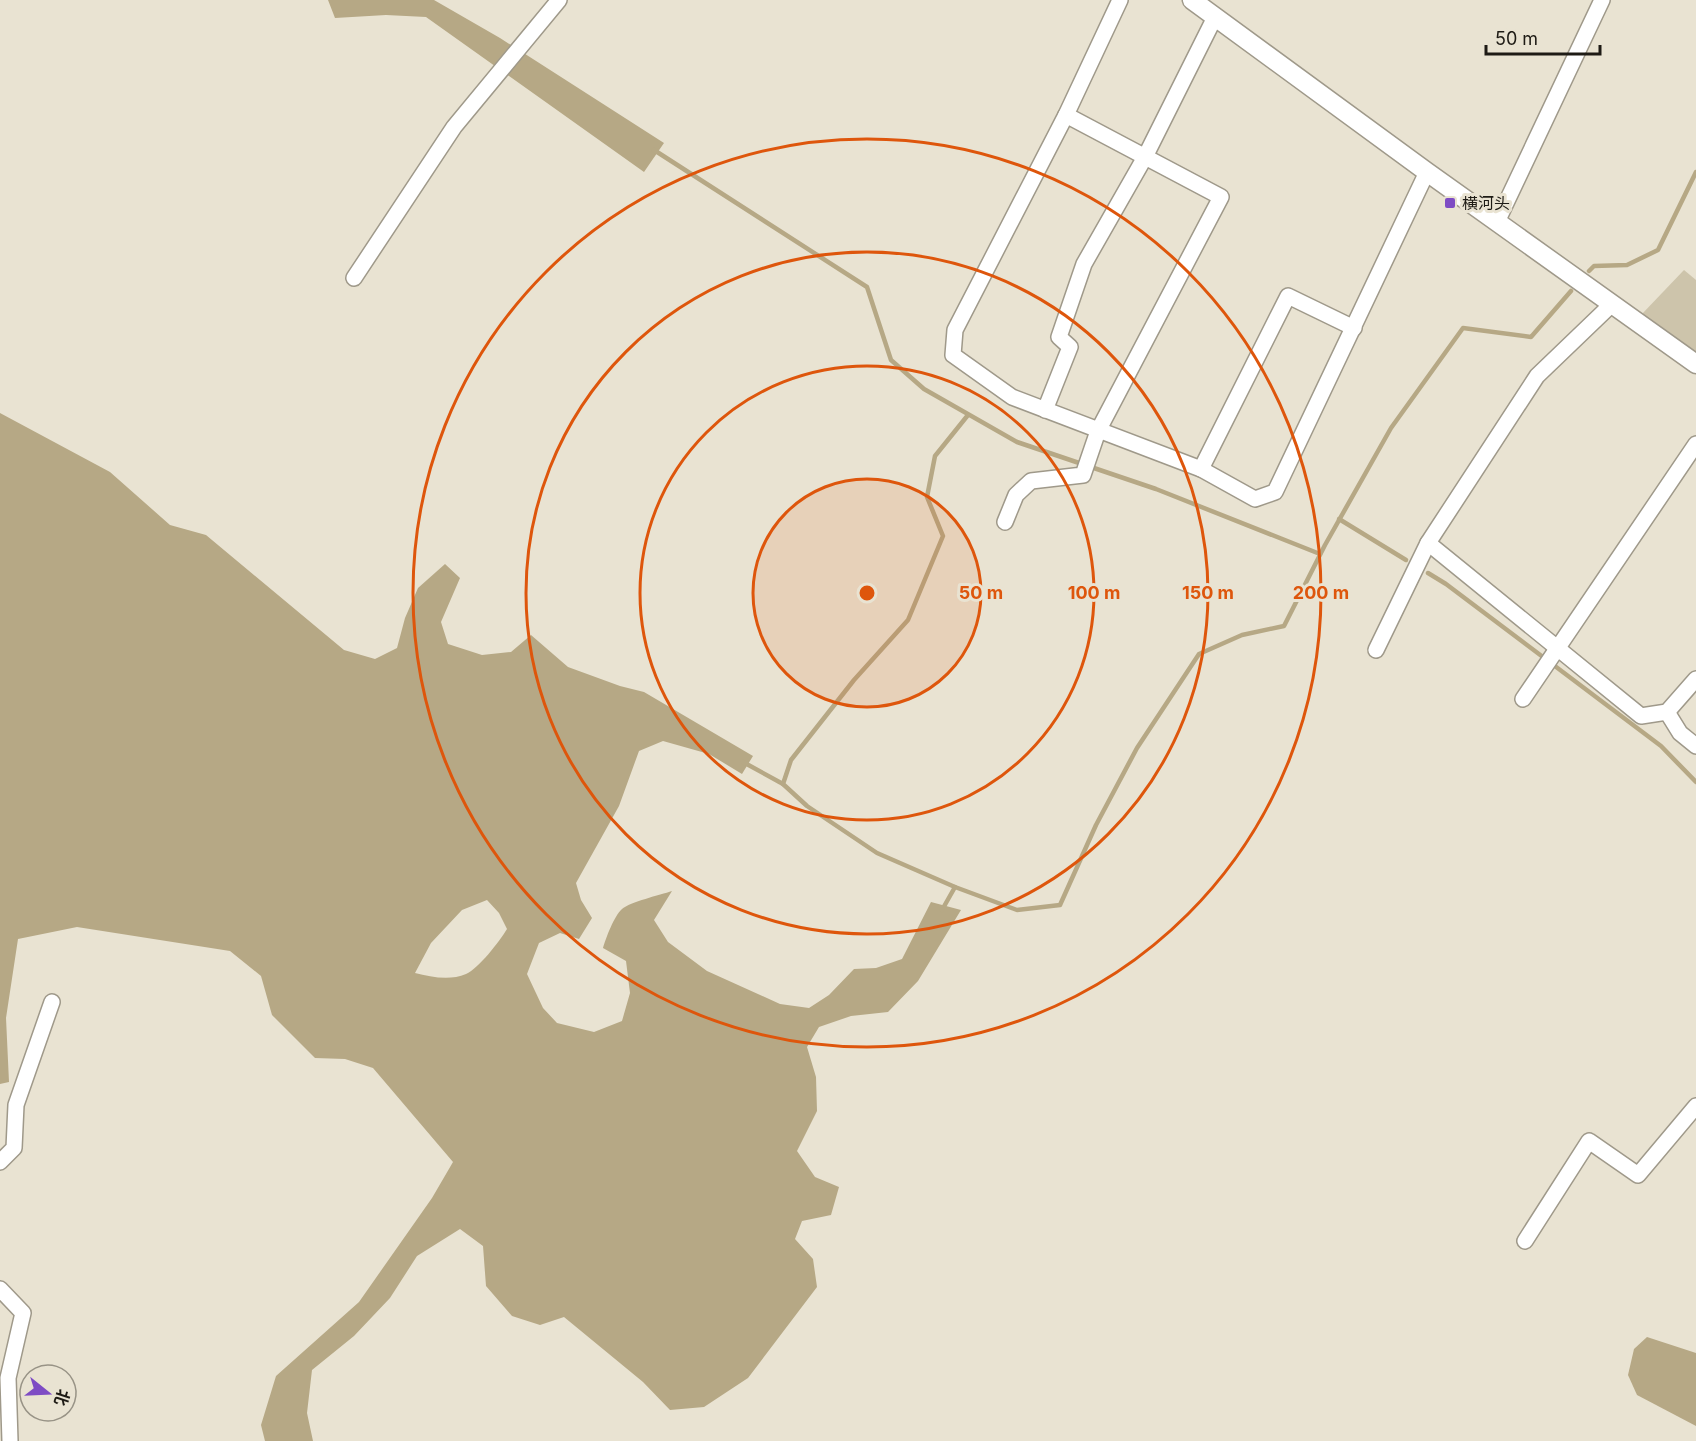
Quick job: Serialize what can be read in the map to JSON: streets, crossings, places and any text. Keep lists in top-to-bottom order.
{
  "places": {
    "transit": ["横河头"]
  },
  "scale_bar": "50 m",
  "north": "right",
  "rings": [
    "50 m",
    "100 m",
    "150 m",
    "200 m"
  ]
}
